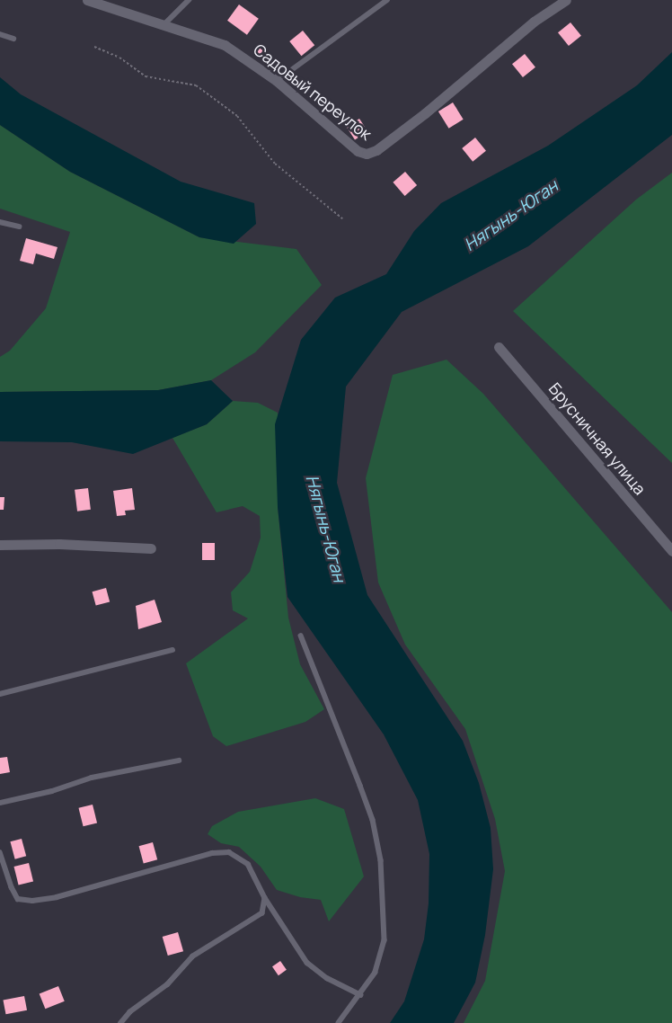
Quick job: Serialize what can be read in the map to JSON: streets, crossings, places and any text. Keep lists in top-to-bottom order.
{
  "streets": {
    "street": ["Садовый переулок", "Брусничная улица"]
  },
  "water": ["Нягынь-Юган"]
}
